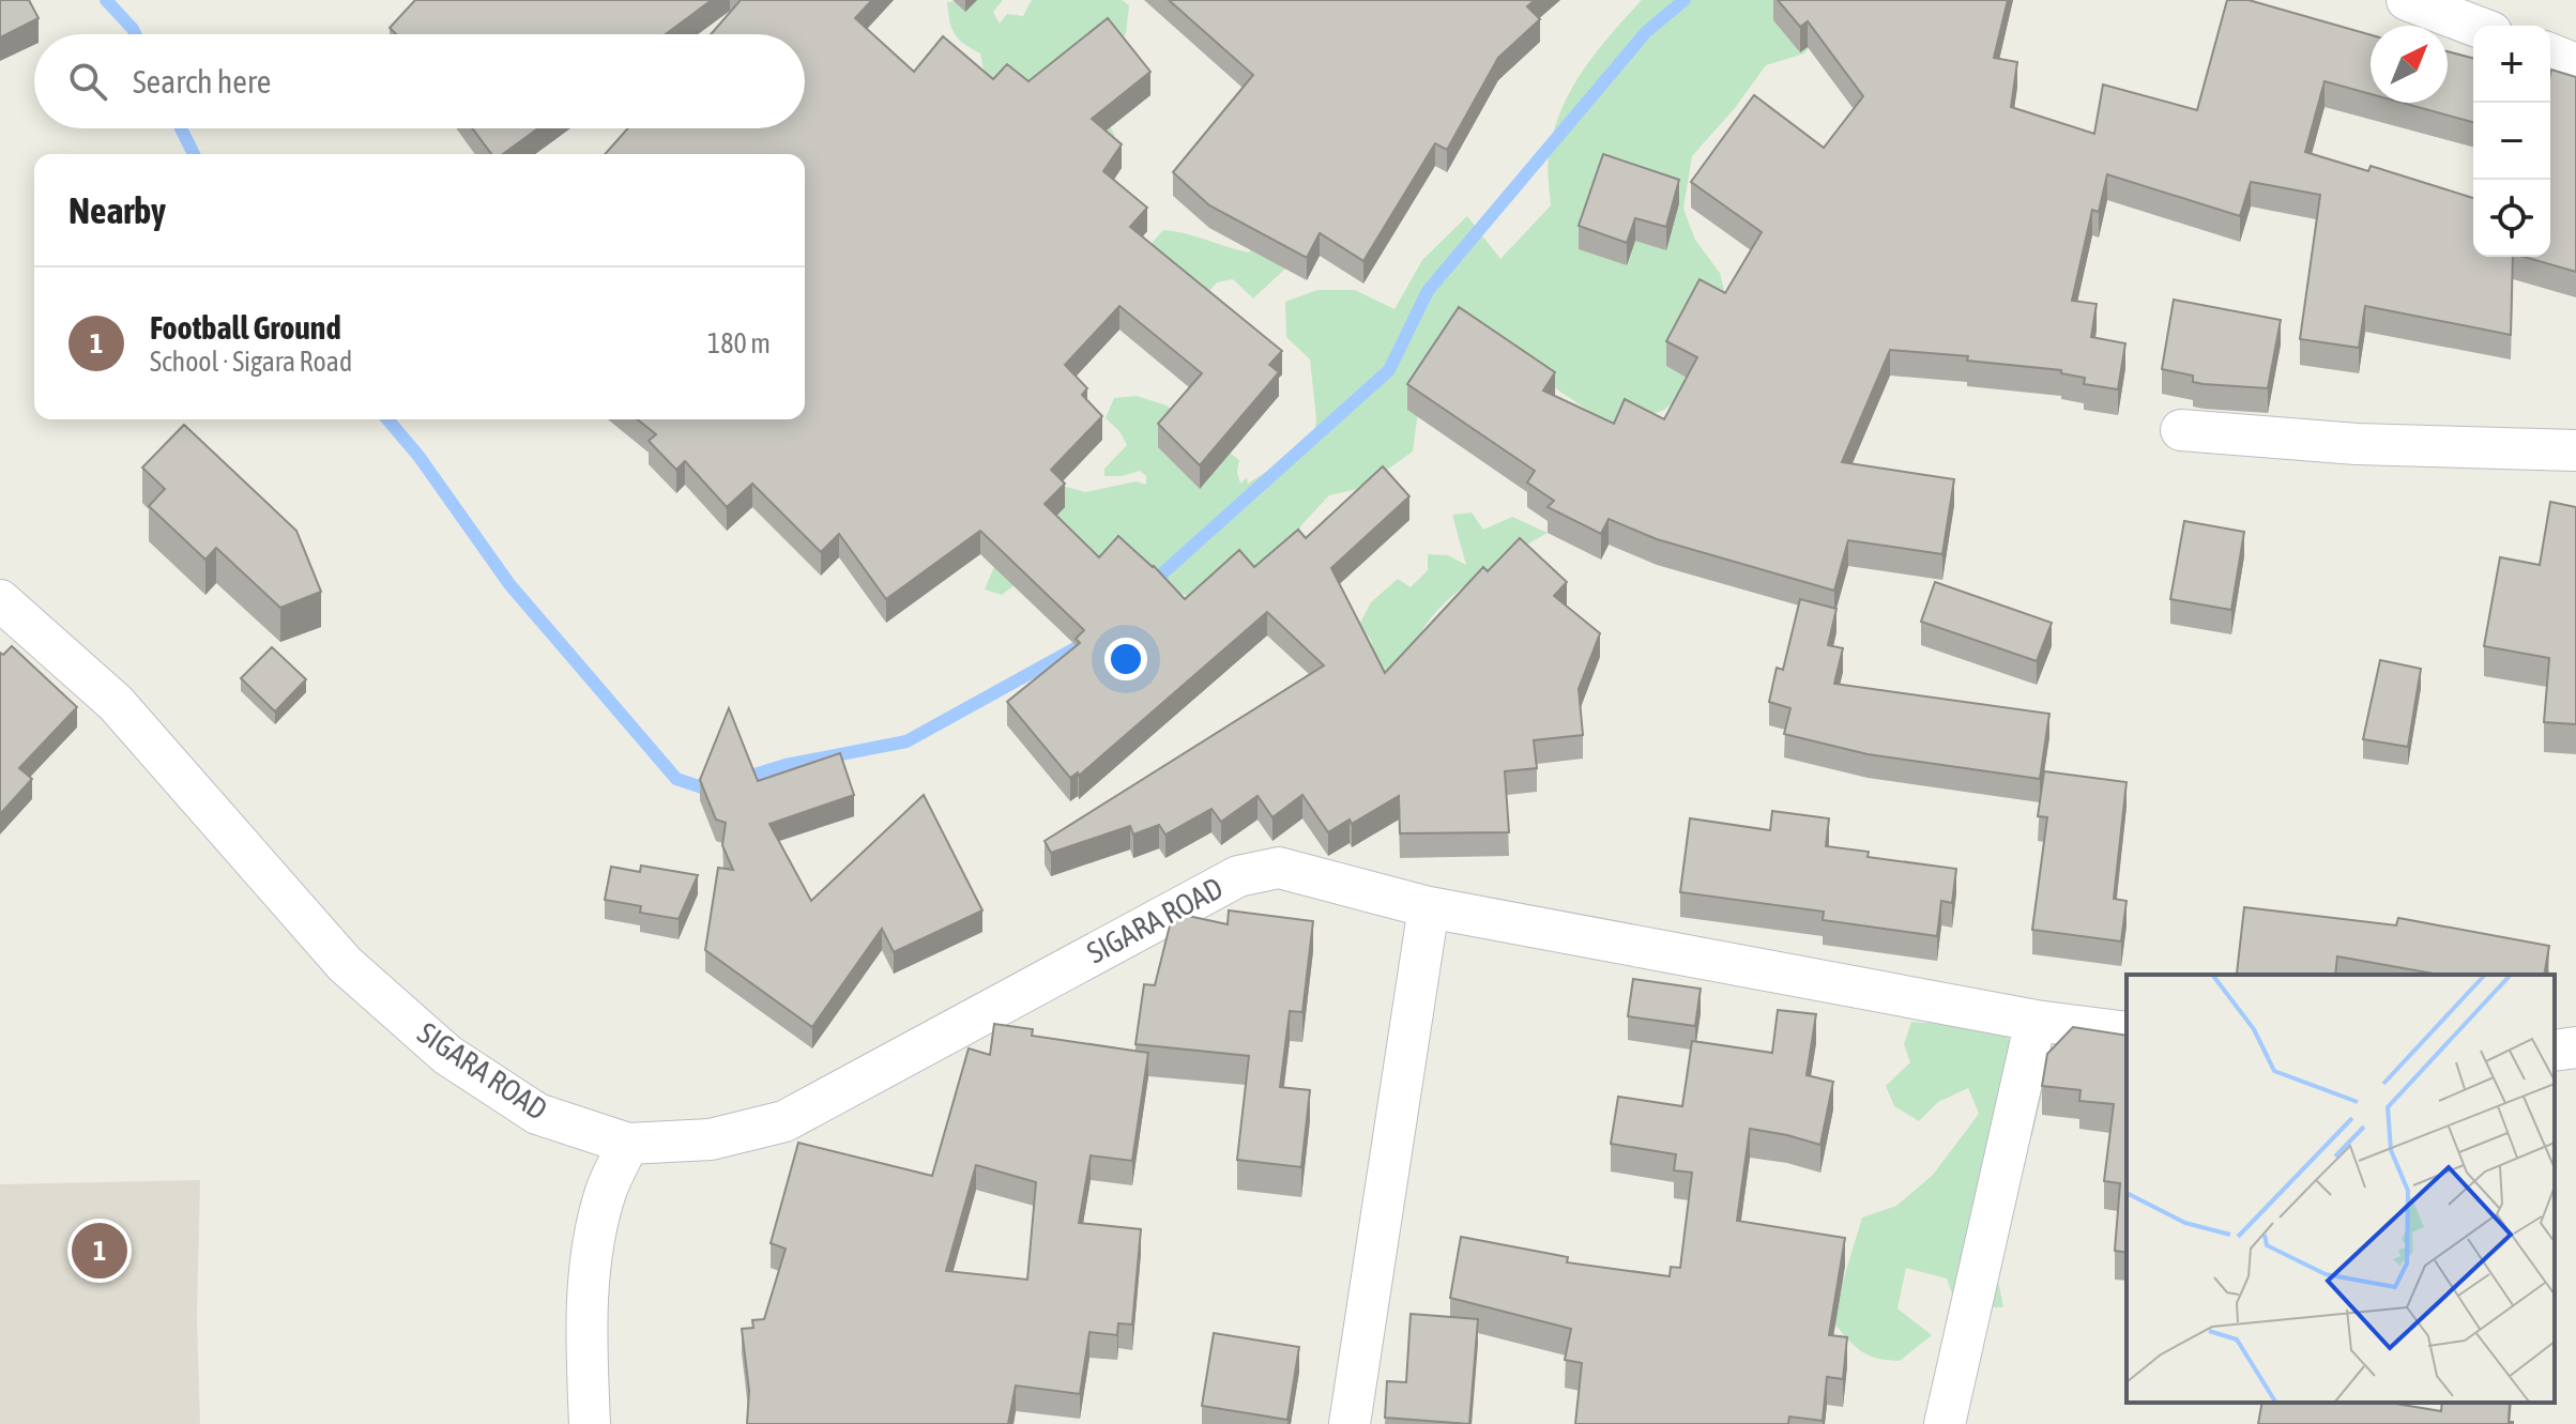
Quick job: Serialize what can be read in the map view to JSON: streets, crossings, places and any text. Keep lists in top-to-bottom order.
{
  "streets": {
    "street": ["SIGARA ROAD"]
  },
  "north": "top right",
  "page": {
    "map_buttons": ["+", "−"],
    "search": "Search here",
    "heading": "Nearby",
    "list": [
      {
        "mark": "1",
        "name": "Football Ground",
        "note": "School · Sigara Road",
        "value": "180 m"
      }
    ],
    "pins": "1"
  }
}
